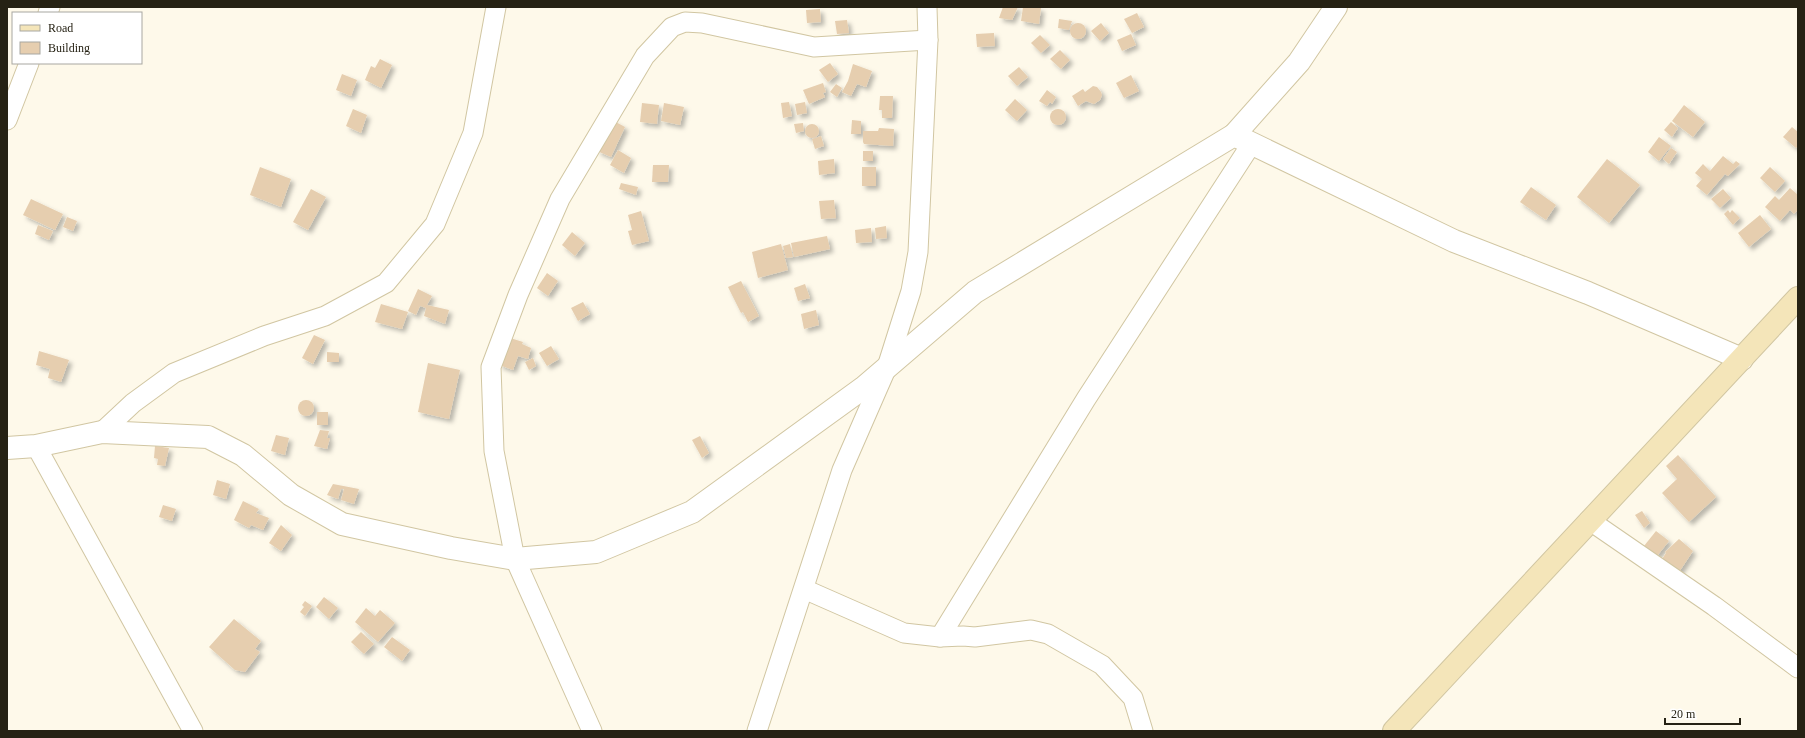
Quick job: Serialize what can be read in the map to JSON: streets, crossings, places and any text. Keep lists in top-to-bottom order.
{
  "legend": ["Road", "Building"],
  "scale_bar": "20 m"
}
